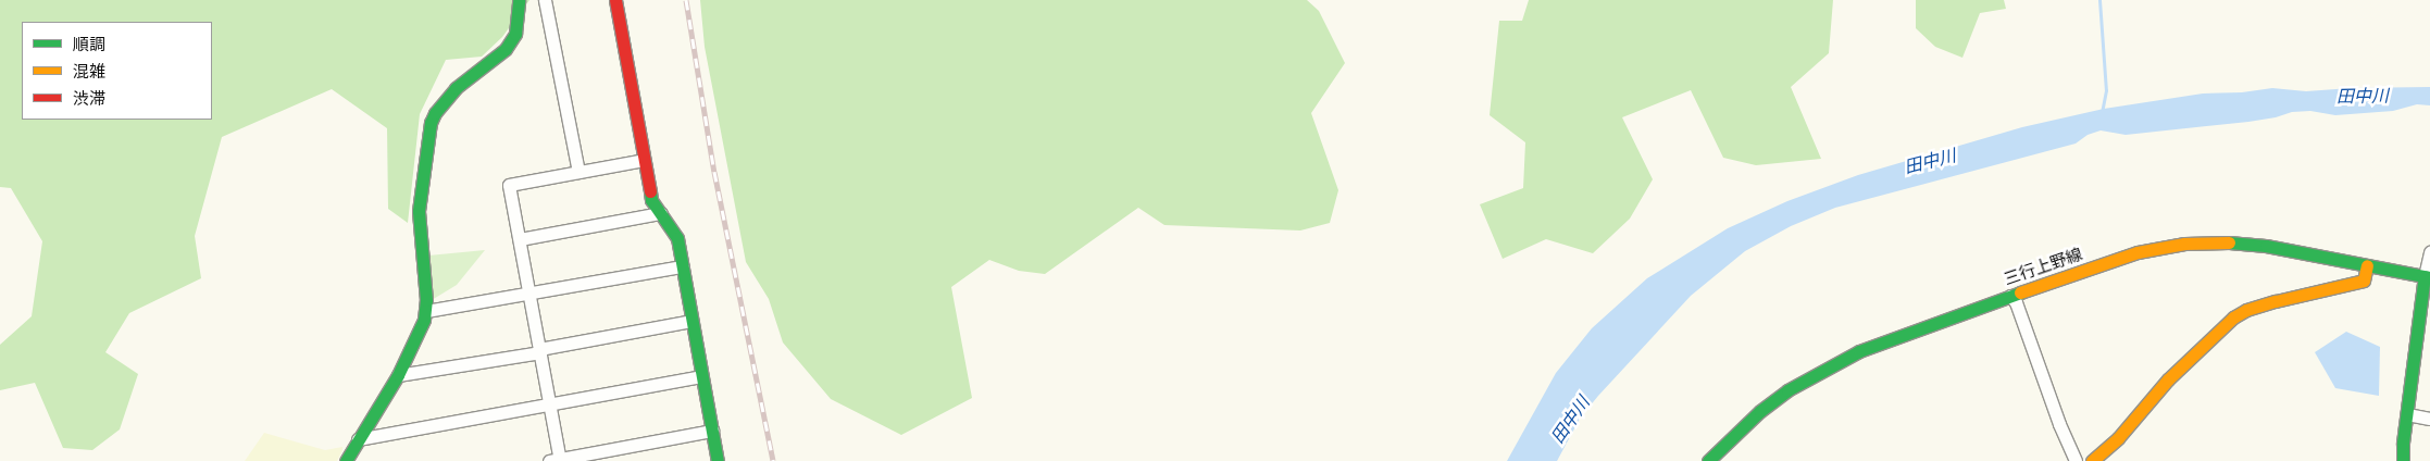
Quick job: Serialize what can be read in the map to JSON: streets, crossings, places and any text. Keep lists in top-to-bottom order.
{
  "streets": {
    "street": ["三行上野線"]
  },
  "water": ["田中川"],
  "legend": ["順調", "混雑", "渋滞"]
}
